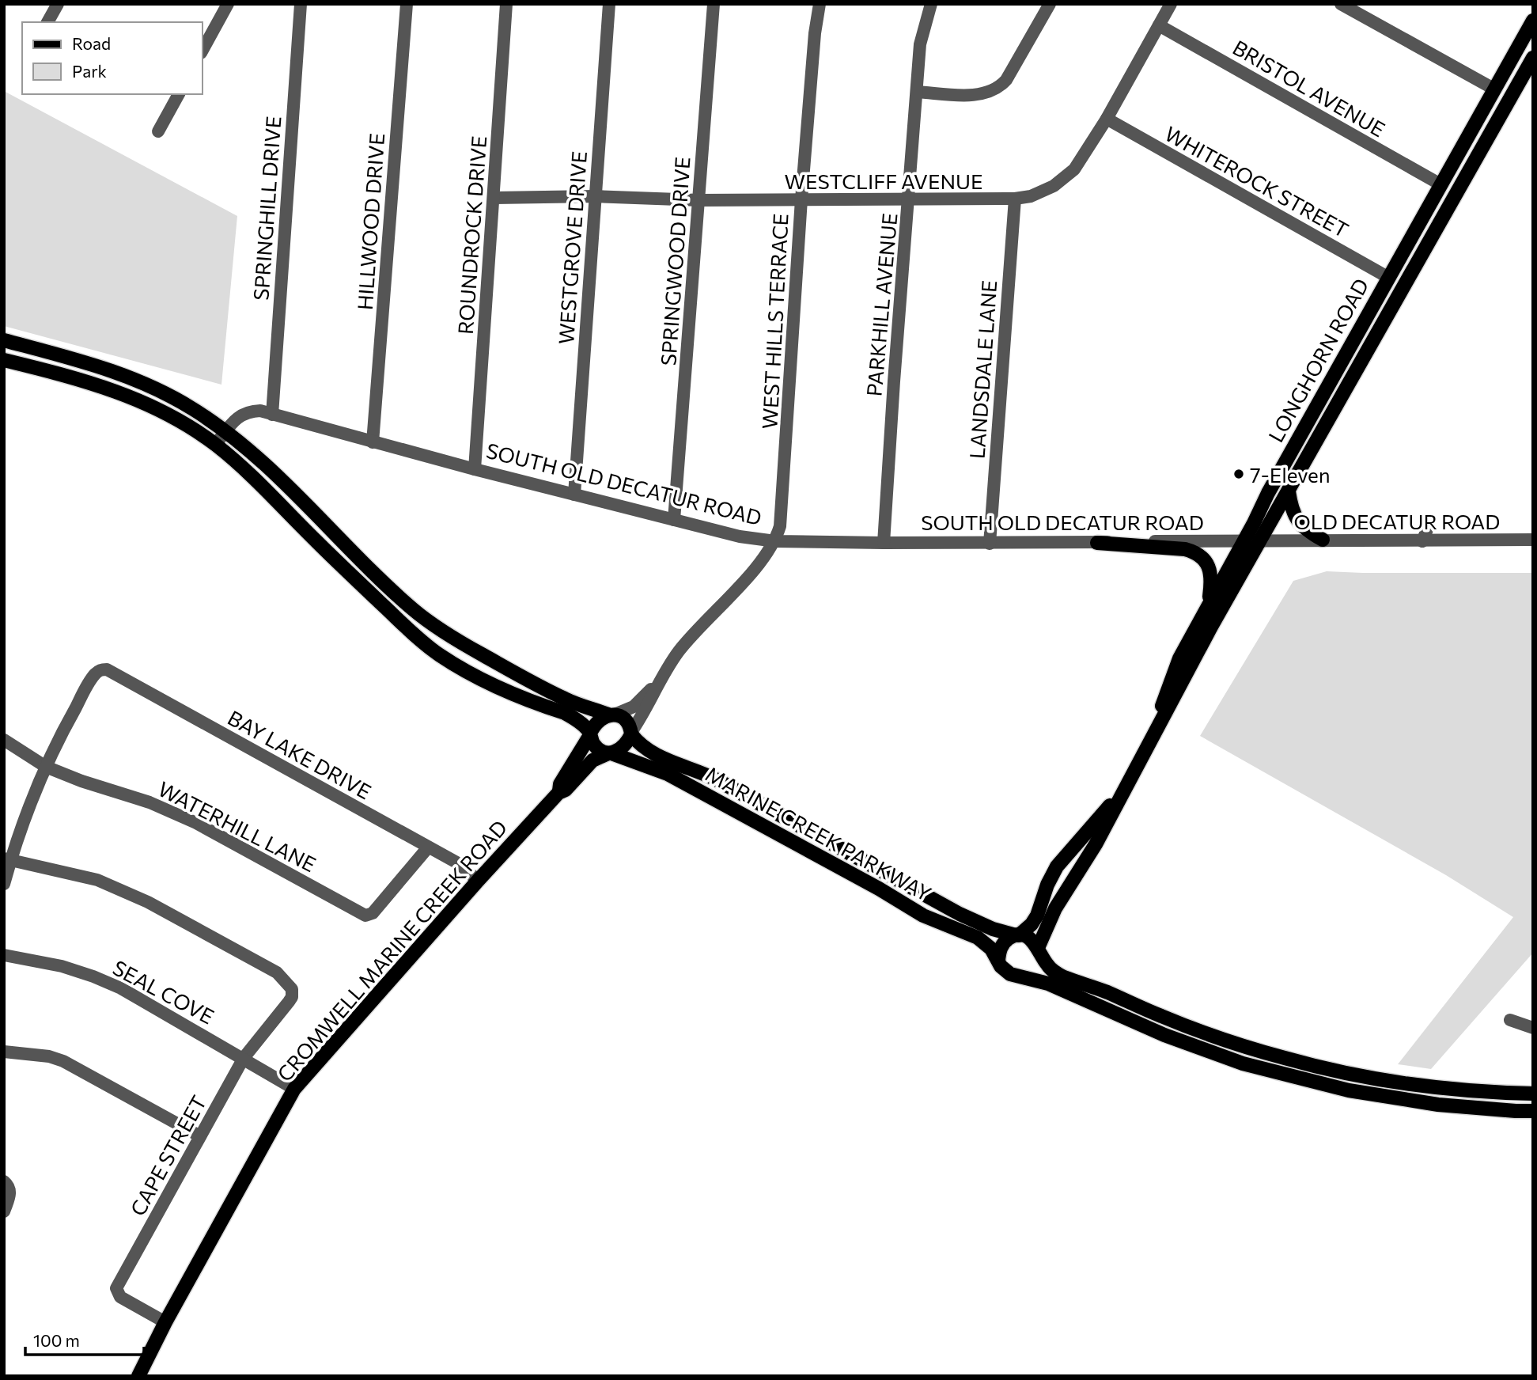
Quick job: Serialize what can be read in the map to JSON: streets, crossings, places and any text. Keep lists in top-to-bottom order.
{
  "streets": {
    "main road": ["LONGHORN ROAD", "MARINE CREEK PARKWAY", "CROMWELL MARINE CREEK ROAD"],
    "street": [
      "BRISTOL AVENUE",
      "WESTCLIFF AVENUE",
      "WHITEROCK STREET",
      "SPRINGHILL DRIVE",
      "HILLWOOD DRIVE",
      "ROUNDROCK DRIVE",
      "WESTGROVE DRIVE",
      "SPRINGWOOD DRIVE",
      "PARKHILL AVENUE",
      "WEST HILLS TERRACE",
      "LANDSDALE LANE",
      "SOUTH OLD DECATUR ROAD",
      "OLD DECATUR ROAD",
      "BAY LAKE DRIVE",
      "WATERHILL LANE",
      "SEAL COVE",
      "CAPE STREET"
    ]
  },
  "crossings": [
    ["BRISTOL AVENUE", "WESTCLIFF AVENUE"],
    ["BRISTOL AVENUE", "LONGHORN ROAD"],
    ["WESTCLIFF AVENUE", "WHITEROCK STREET"],
    ["WESTCLIFF AVENUE", "ROUNDROCK DRIVE"],
    ["WESTCLIFF AVENUE", "WESTGROVE DRIVE"],
    ["WESTCLIFF AVENUE", "SPRINGWOOD DRIVE"],
    ["WESTCLIFF AVENUE", "PARKHILL AVENUE"],
    ["WESTCLIFF AVENUE", "WEST HILLS TERRACE"],
    ["WESTCLIFF AVENUE", "LANDSDALE LANE"],
    ["WHITEROCK STREET", "LONGHORN ROAD"],
    ["SPRINGHILL DRIVE", "SOUTH OLD DECATUR ROAD"],
    ["HILLWOOD DRIVE", "SOUTH OLD DECATUR ROAD"],
    ["ROUNDROCK DRIVE", "SOUTH OLD DECATUR ROAD"],
    ["WESTGROVE DRIVE", "SOUTH OLD DECATUR ROAD"],
    ["SPRINGWOOD DRIVE", "SOUTH OLD DECATUR ROAD"],
    ["PARKHILL AVENUE", "SOUTH OLD DECATUR ROAD"],
    ["WEST HILLS TERRACE", "SOUTH OLD DECATUR ROAD"],
    ["LONGHORN ROAD", "SOUTH OLD DECATUR ROAD"],
    ["LONGHORN ROAD", "OLD DECATUR ROAD"],
    ["LONGHORN ROAD", "MARINE CREEK PARKWAY"],
    ["LANDSDALE LANE", "SOUTH OLD DECATUR ROAD"],
    ["SOUTH OLD DECATUR ROAD", "OLD DECATUR ROAD"],
    ["BAY LAKE DRIVE", "WATERHILL LANE"],
    ["BAY LAKE DRIVE", "CROMWELL MARINE CREEK ROAD"],
    ["MARINE CREEK PARKWAY", "CROMWELL MARINE CREEK ROAD"],
    ["CROMWELL MARINE CREEK ROAD", "SEAL COVE"],
    ["CROMWELL MARINE CREEK ROAD", "CAPE STREET"],
    ["SEAL COVE", "CAPE STREET"]
  ],
  "places": ["7-Eleven"],
  "legend": ["Road", "Park"],
  "scale_bar": "100 m"
}
